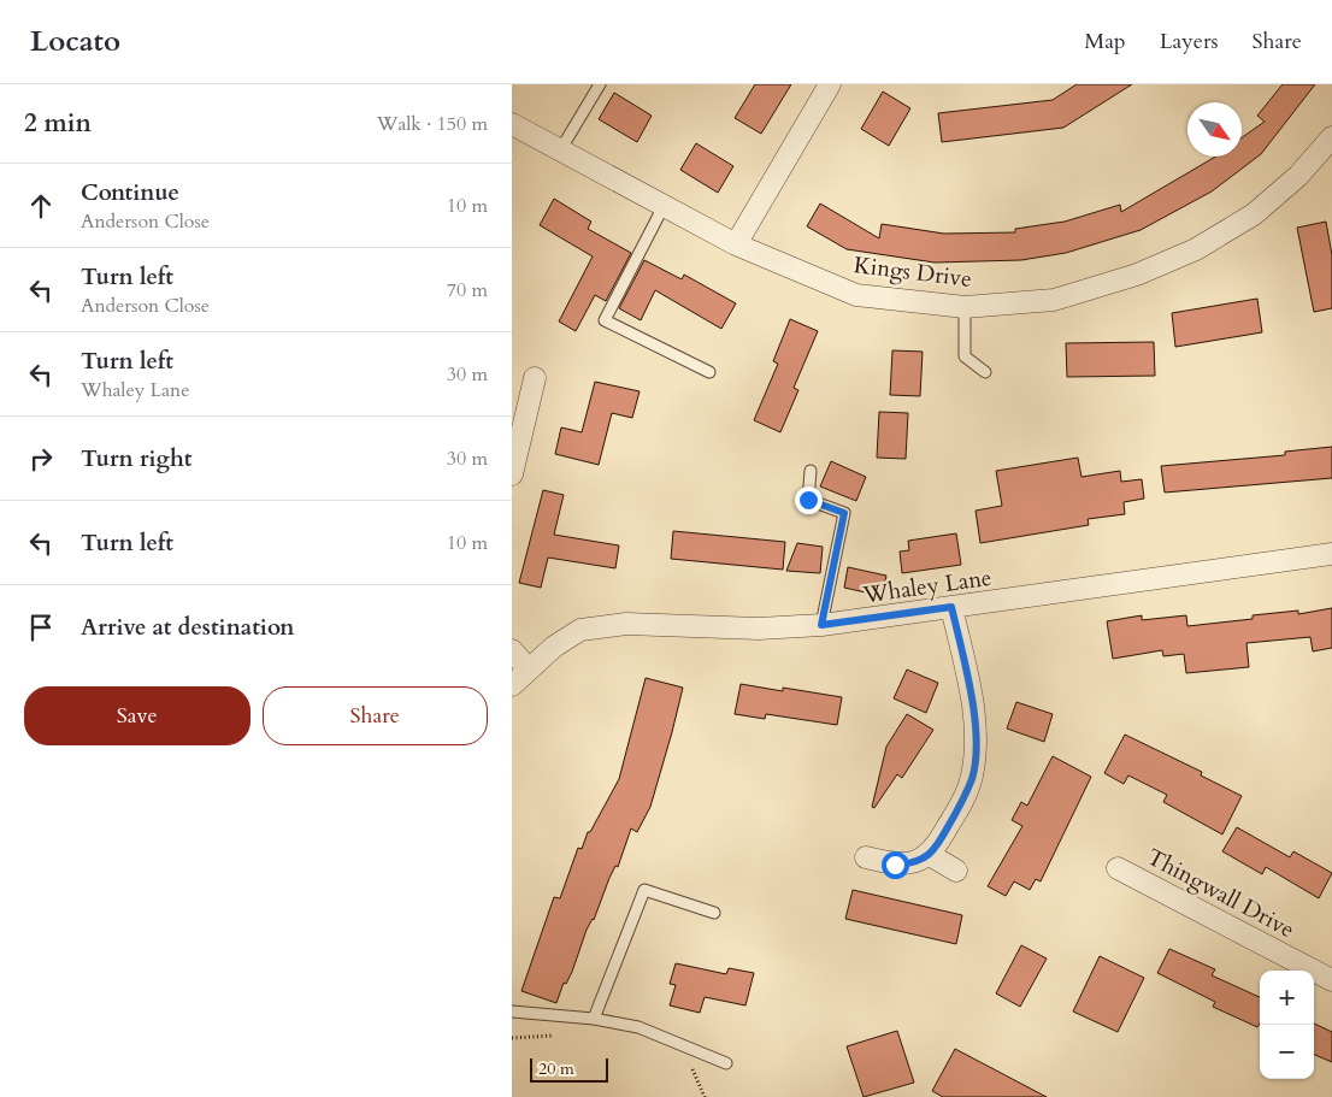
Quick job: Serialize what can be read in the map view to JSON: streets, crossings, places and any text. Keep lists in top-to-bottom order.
{
  "streets": {
    "street": ["Kings Drive", "Whaley Lane", "Thingwall Drive"]
  },
  "scale_bar": "20 m",
  "north": "bottom right",
  "page": {
    "header": "Locato",
    "nav": ["Map", "Layers", "Share"],
    "heading": ["2 min", "Walk · 150 m"],
    "list": [
      ["Continue", "Anderson Close", "10 m"],
      ["Turn left", "Anderson Close", "70 m"],
      ["Turn left", "Whaley Lane", "30 m"],
      ["Turn right", "30 m"],
      ["Turn left", "10 m"],
      "Arrive at destination"
    ],
    "buttons": ["Save", "Share"],
    "map_buttons": ["+", "−"],
    "scale": "20 m"
  }
}
